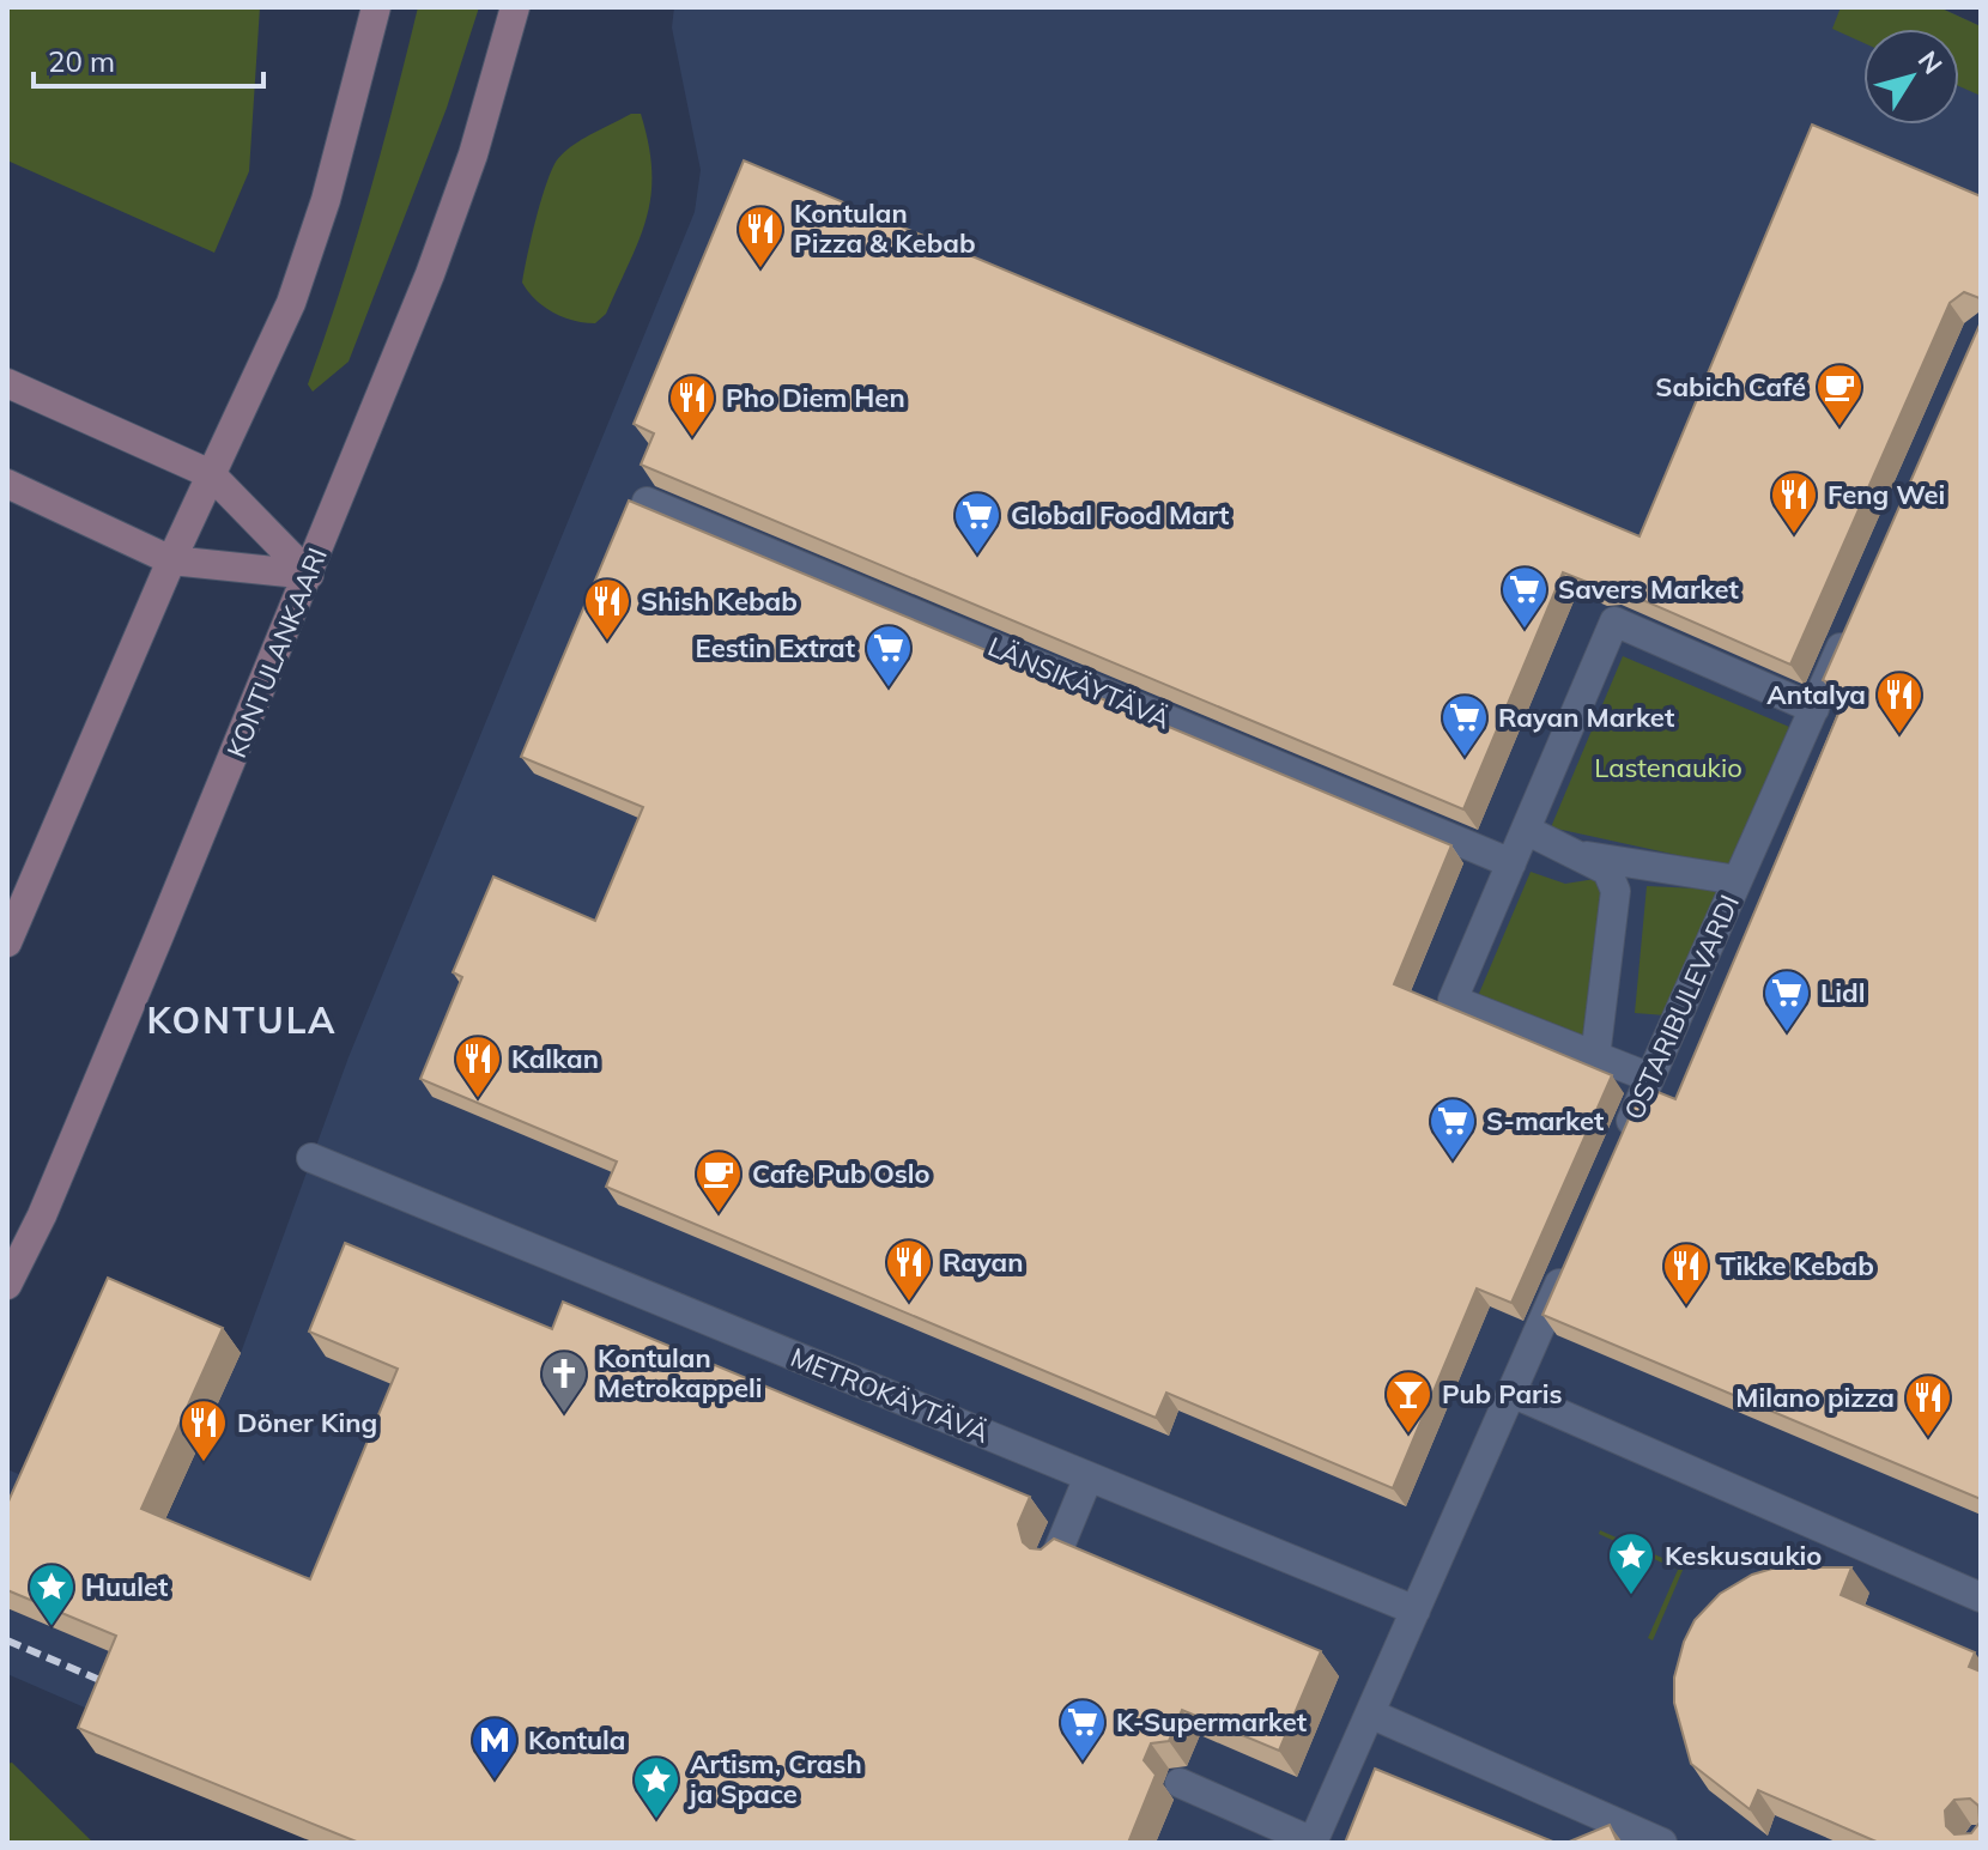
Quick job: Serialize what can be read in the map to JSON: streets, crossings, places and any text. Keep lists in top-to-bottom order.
{
  "streets": {
    "main road": ["KONTULANKAARI"],
    "street": ["LÄNSIKÄYTÄVÄ", "OSTARIBULEVARDI", "METROKÄYTÄVÄ"]
  },
  "districts": ["KONTULA"],
  "parks": ["Lastenaukio"],
  "places": {
    "restaurant": [
      "Kontulan Pizza & Kebab",
      "Pho Diem Hen",
      "Feng Wei",
      "Shish Kebab",
      "Antalya",
      "Kalkan",
      "Rayan",
      "Tikke Kebab",
      "Milano pizza",
      "Döner King"
    ],
    "cafe": ["Sabich Café", "Cafe Pub Oslo"],
    "supermarket": [
      "Global Food Mart",
      "Savers Market",
      "Eestin Extrat",
      "Rayan Market",
      "Lidl",
      "S-market",
      "K-Supermarket"
    ],
    "church": ["Kontulan Metrokappeli"],
    "bar": ["Pub Paris"],
    "place": ["Keskusaukio", "Huulet", "Artism, Crash ja Space"],
    "metro station": ["Kontula"]
  },
  "scale_bar": "20 m",
  "north": "top right"
}
